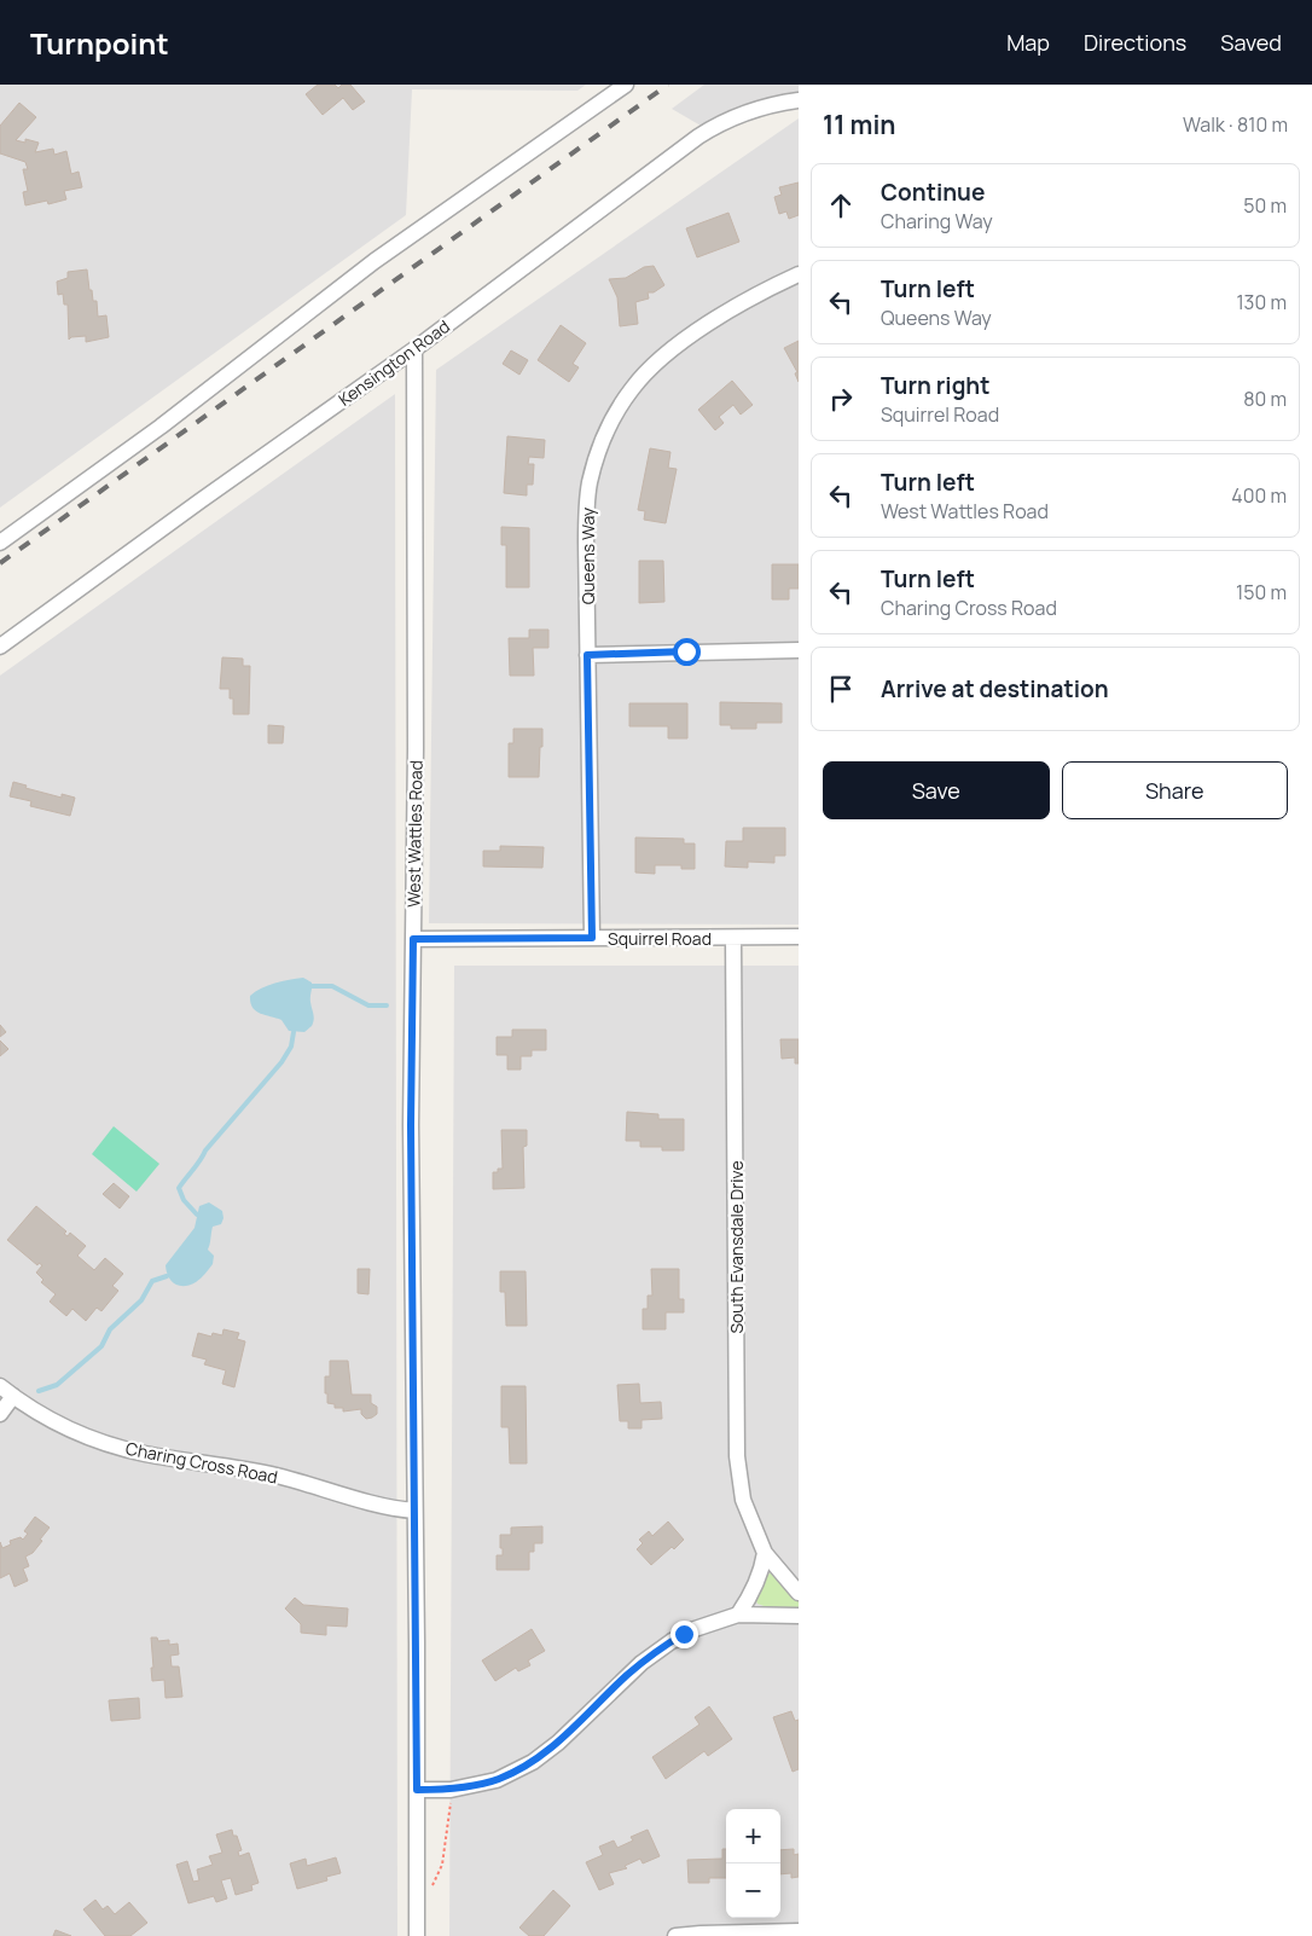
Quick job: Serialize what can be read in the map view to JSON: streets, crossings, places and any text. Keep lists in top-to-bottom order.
{
  "streets": {
    "street": [
      "Kensington Road",
      "Queens Way",
      "West Wattles Road",
      "Squirrel Road",
      "South Evansdale Drive",
      "Charing Cross Road"
    ]
  },
  "crossings": [
    ["Kensington Road", "West Wattles Road"],
    ["Queens Way", "Squirrel Road"],
    ["West Wattles Road", "Squirrel Road"],
    ["West Wattles Road", "Charing Cross Road"],
    ["Squirrel Road", "South Evansdale Drive"]
  ],
  "page": {
    "header": "Turnpoint",
    "nav": ["Map", "Directions", "Saved"],
    "heading": ["11 min", "Walk · 810 m"],
    "list": [
      ["Continue", "Charing Way", "50 m"],
      ["Turn left", "Queens Way", "130 m"],
      ["Turn right", "Squirrel Road", "80 m"],
      ["Turn left", "West Wattles Road", "400 m"],
      ["Turn left", "Charing Cross Road", "150 m"],
      "Arrive at destination"
    ],
    "buttons": ["Save", "Share"],
    "map_buttons": ["+", "−"]
  }
}
